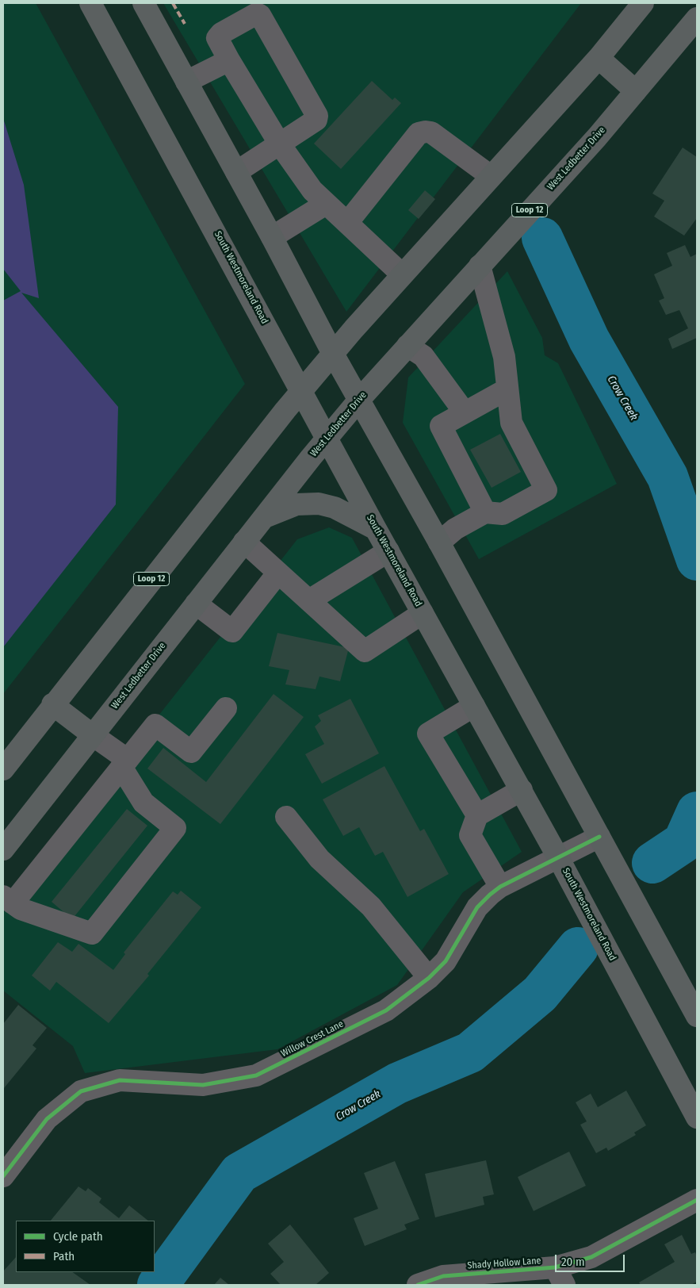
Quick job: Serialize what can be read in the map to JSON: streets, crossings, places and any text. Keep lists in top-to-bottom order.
{
  "streets": {
    "main road": ["West Ledbetter Drive", "Loop 12", "South Westmoreland Road"],
    "street": ["Willow Crest Lane", "Shady Hollow Lane"]
  },
  "crossings": [
    ["West Ledbetter Drive", "South Westmoreland Road"],
    ["Loop 12", "South Westmoreland Road"],
    ["South Westmoreland Road", "Willow Crest Lane"]
  ],
  "water": ["Crow Creek"],
  "legend": ["Cycle path", "Path"],
  "scale_bar": "20 m"
}
